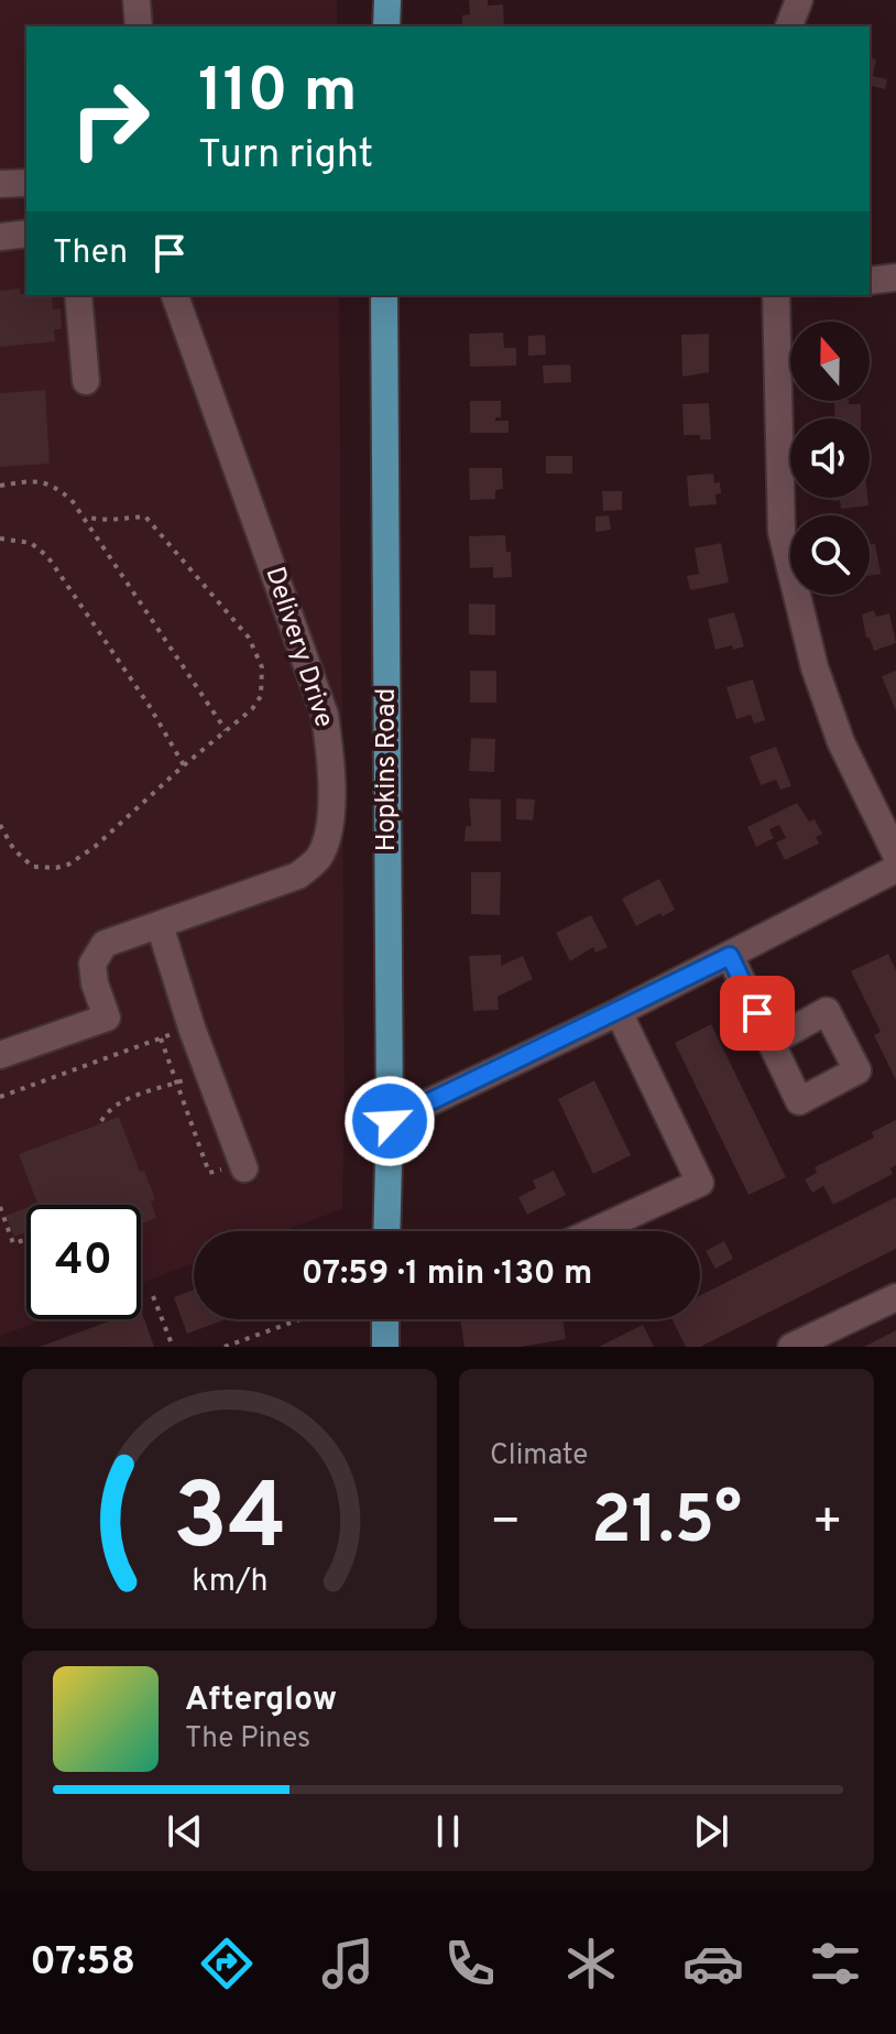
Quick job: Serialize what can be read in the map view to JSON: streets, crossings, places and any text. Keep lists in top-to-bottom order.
{
  "streets": {
    "main road": ["Hopkins Road"],
    "street": ["Delivery Drive"]
  },
  "north": "top",
  "page": {
    "turn": ["110 m", "Turn right"],
    "then": "Then",
    "limit": "40",
    "trip": "07:59 · 1 min · 130 m",
    "tile": "Climate",
    "heat": ["−", "21.5°", "+"],
    "song": ["Afterglow", "The Pines"],
    "tabs": "07:58",
    "gauge": ["34", "km/h"]
  }
}
